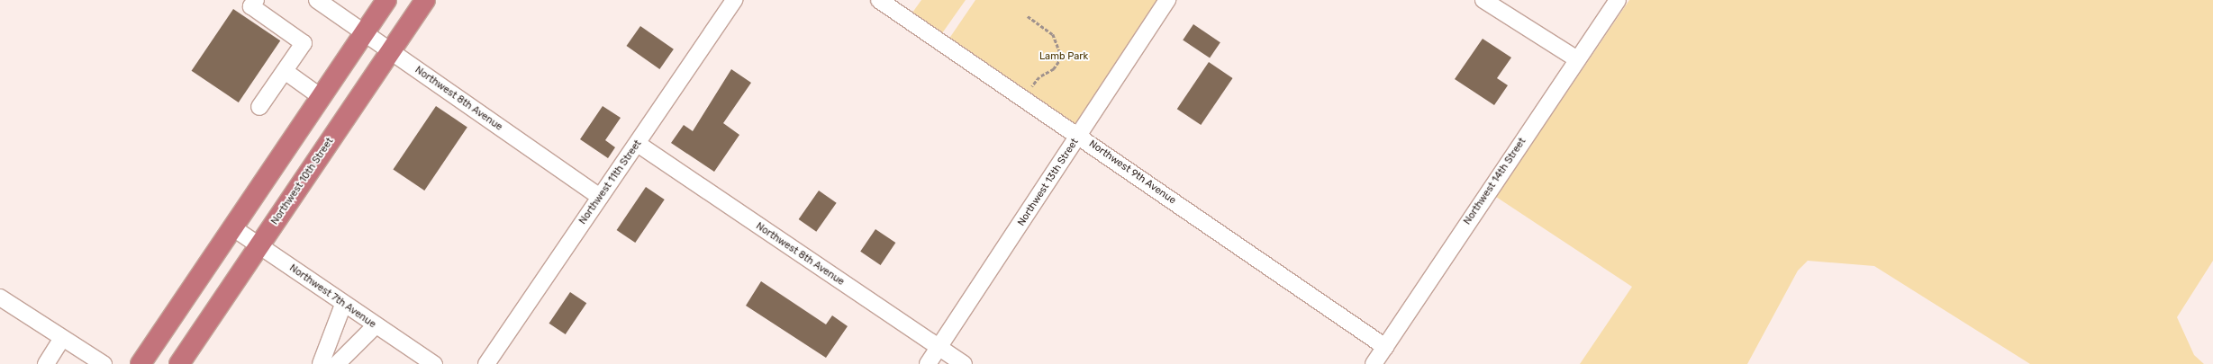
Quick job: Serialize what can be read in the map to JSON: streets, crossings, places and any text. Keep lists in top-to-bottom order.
{
  "streets": {
    "highway": ["Northwest 10th Street"],
    "street": [
      "Northwest 8th Avenue",
      "Northwest 9th Avenue",
      "Northwest 14th Street",
      "Northwest 11th Street",
      "Northwest 13th Street",
      "Northwest 7th Avenue"
    ]
  },
  "crossings": [
    ["Northwest 8th Avenue", "Northwest 10th Street"],
    ["Northwest 8th Avenue", "Northwest 11th Street"],
    ["Northwest 8th Avenue", "Northwest 13th Street"],
    ["Northwest 9th Avenue", "Northwest 14th Street"],
    ["Northwest 9th Avenue", "Northwest 13th Street"],
    ["Northwest 10th Street", "Northwest 7th Avenue"]
  ],
  "parks": ["Lamb Park"]
}
